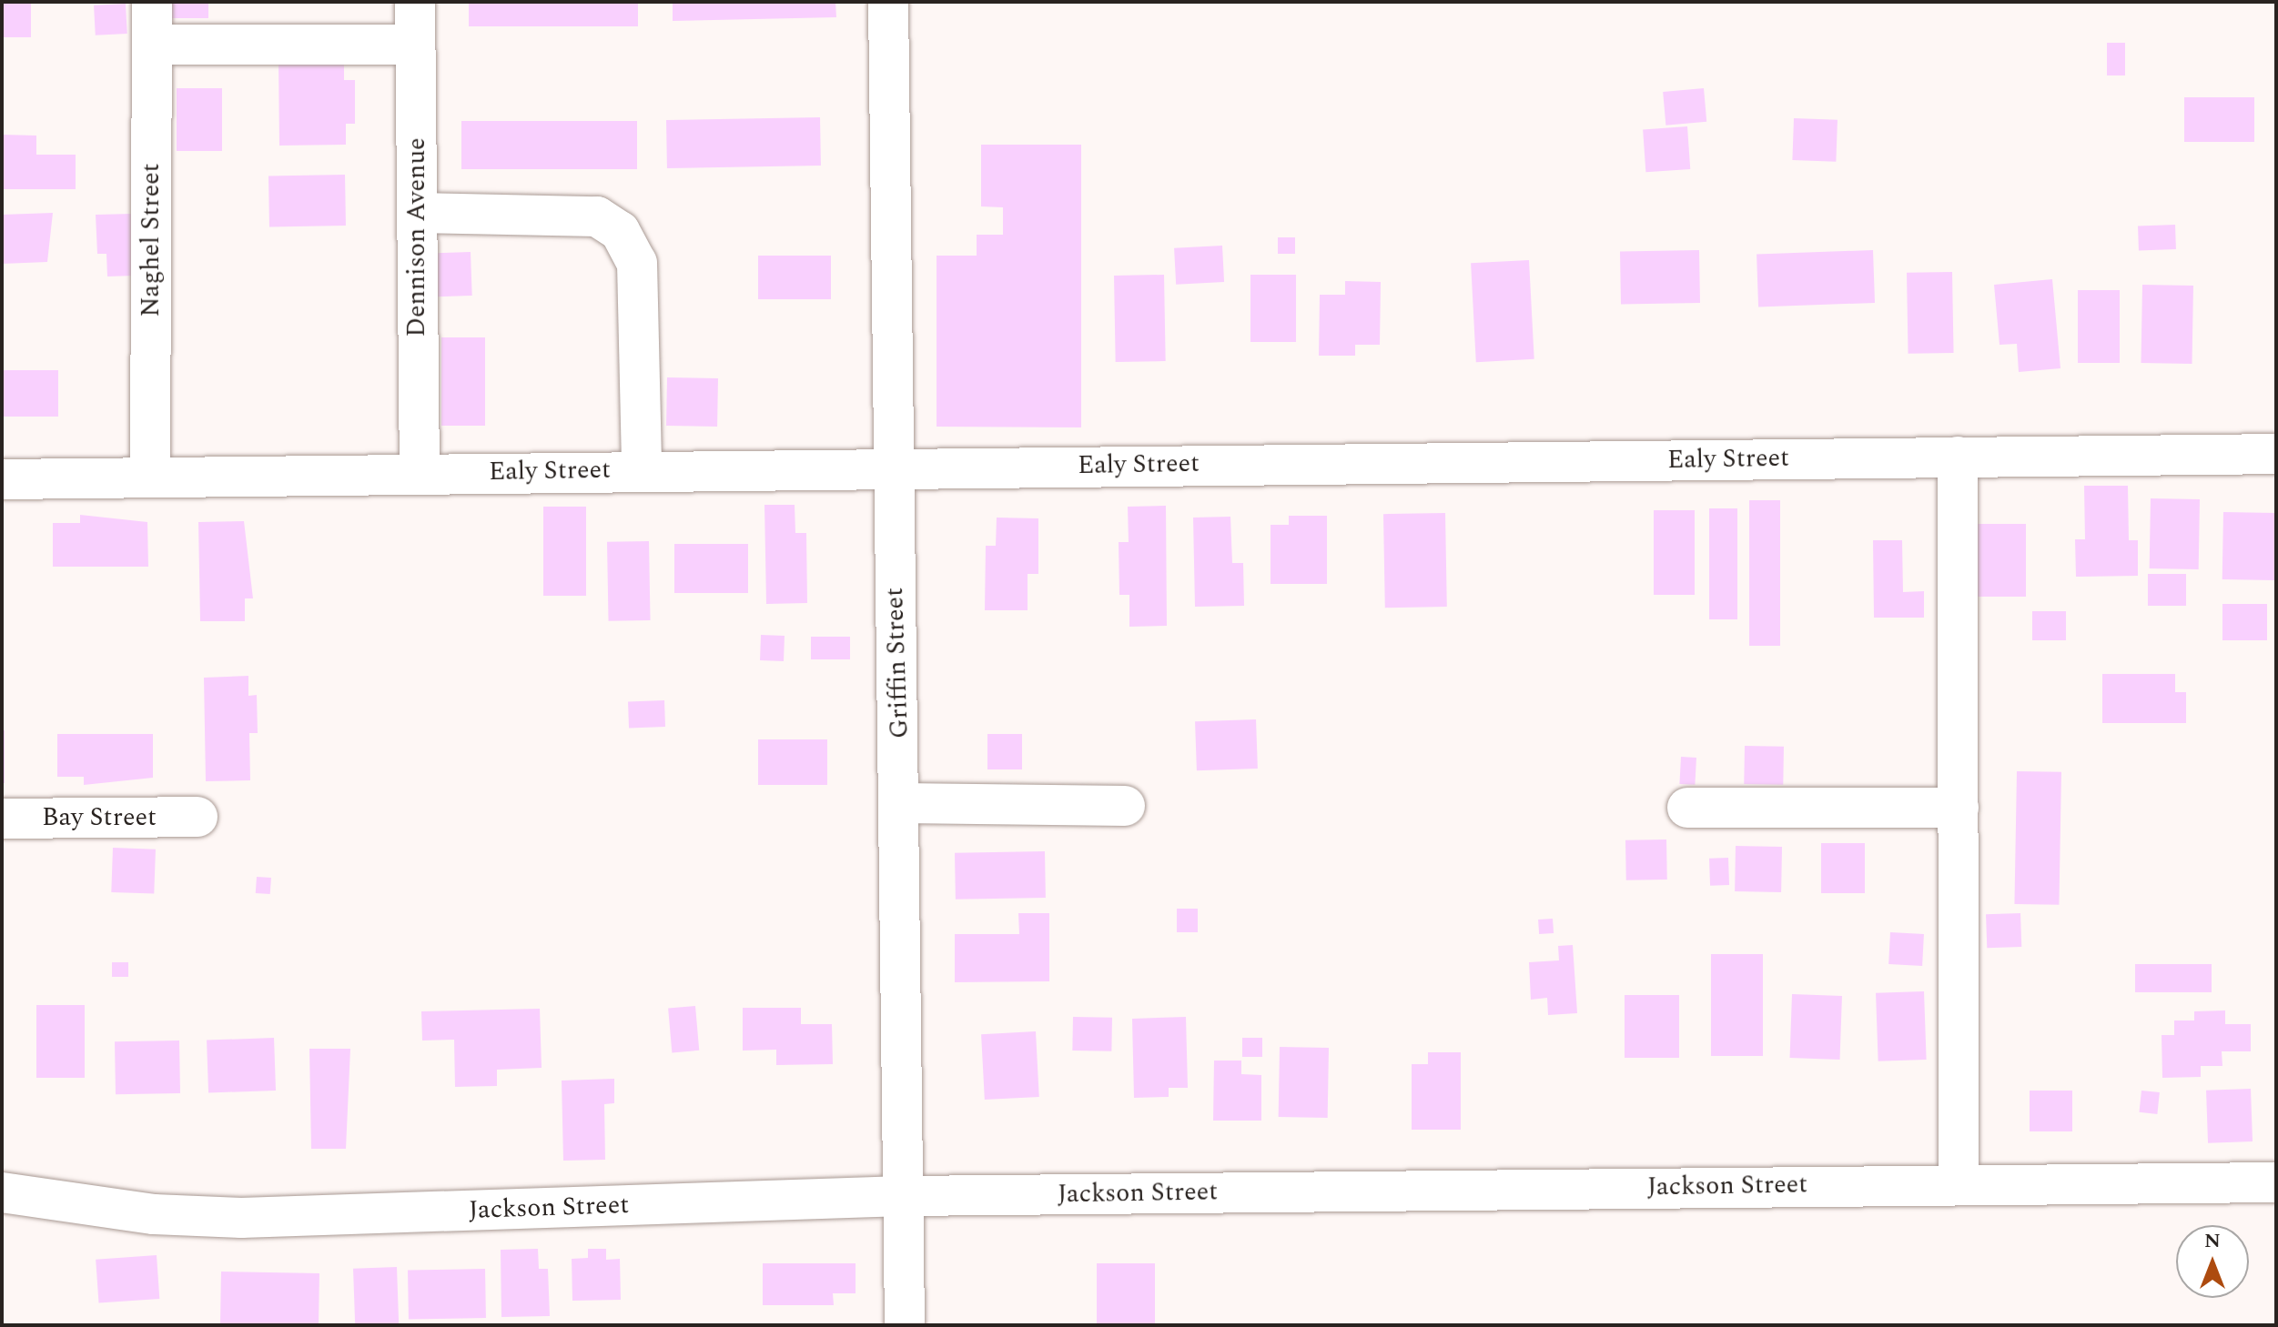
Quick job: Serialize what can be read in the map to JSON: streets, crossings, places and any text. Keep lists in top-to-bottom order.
{
  "streets": {
    "street": [
      "Dennison Avenue",
      "Naghel Street",
      "Ealy Street",
      "Griffin Street",
      "Bay Street",
      "Jackson Street"
    ]
  },
  "crossings": [
    ["Dennison Avenue", "Ealy Street"],
    ["Naghel Street", "Ealy Street"],
    ["Ealy Street", "Griffin Street"],
    ["Griffin Street", "Jackson Street"]
  ],
  "north": "top"
}
